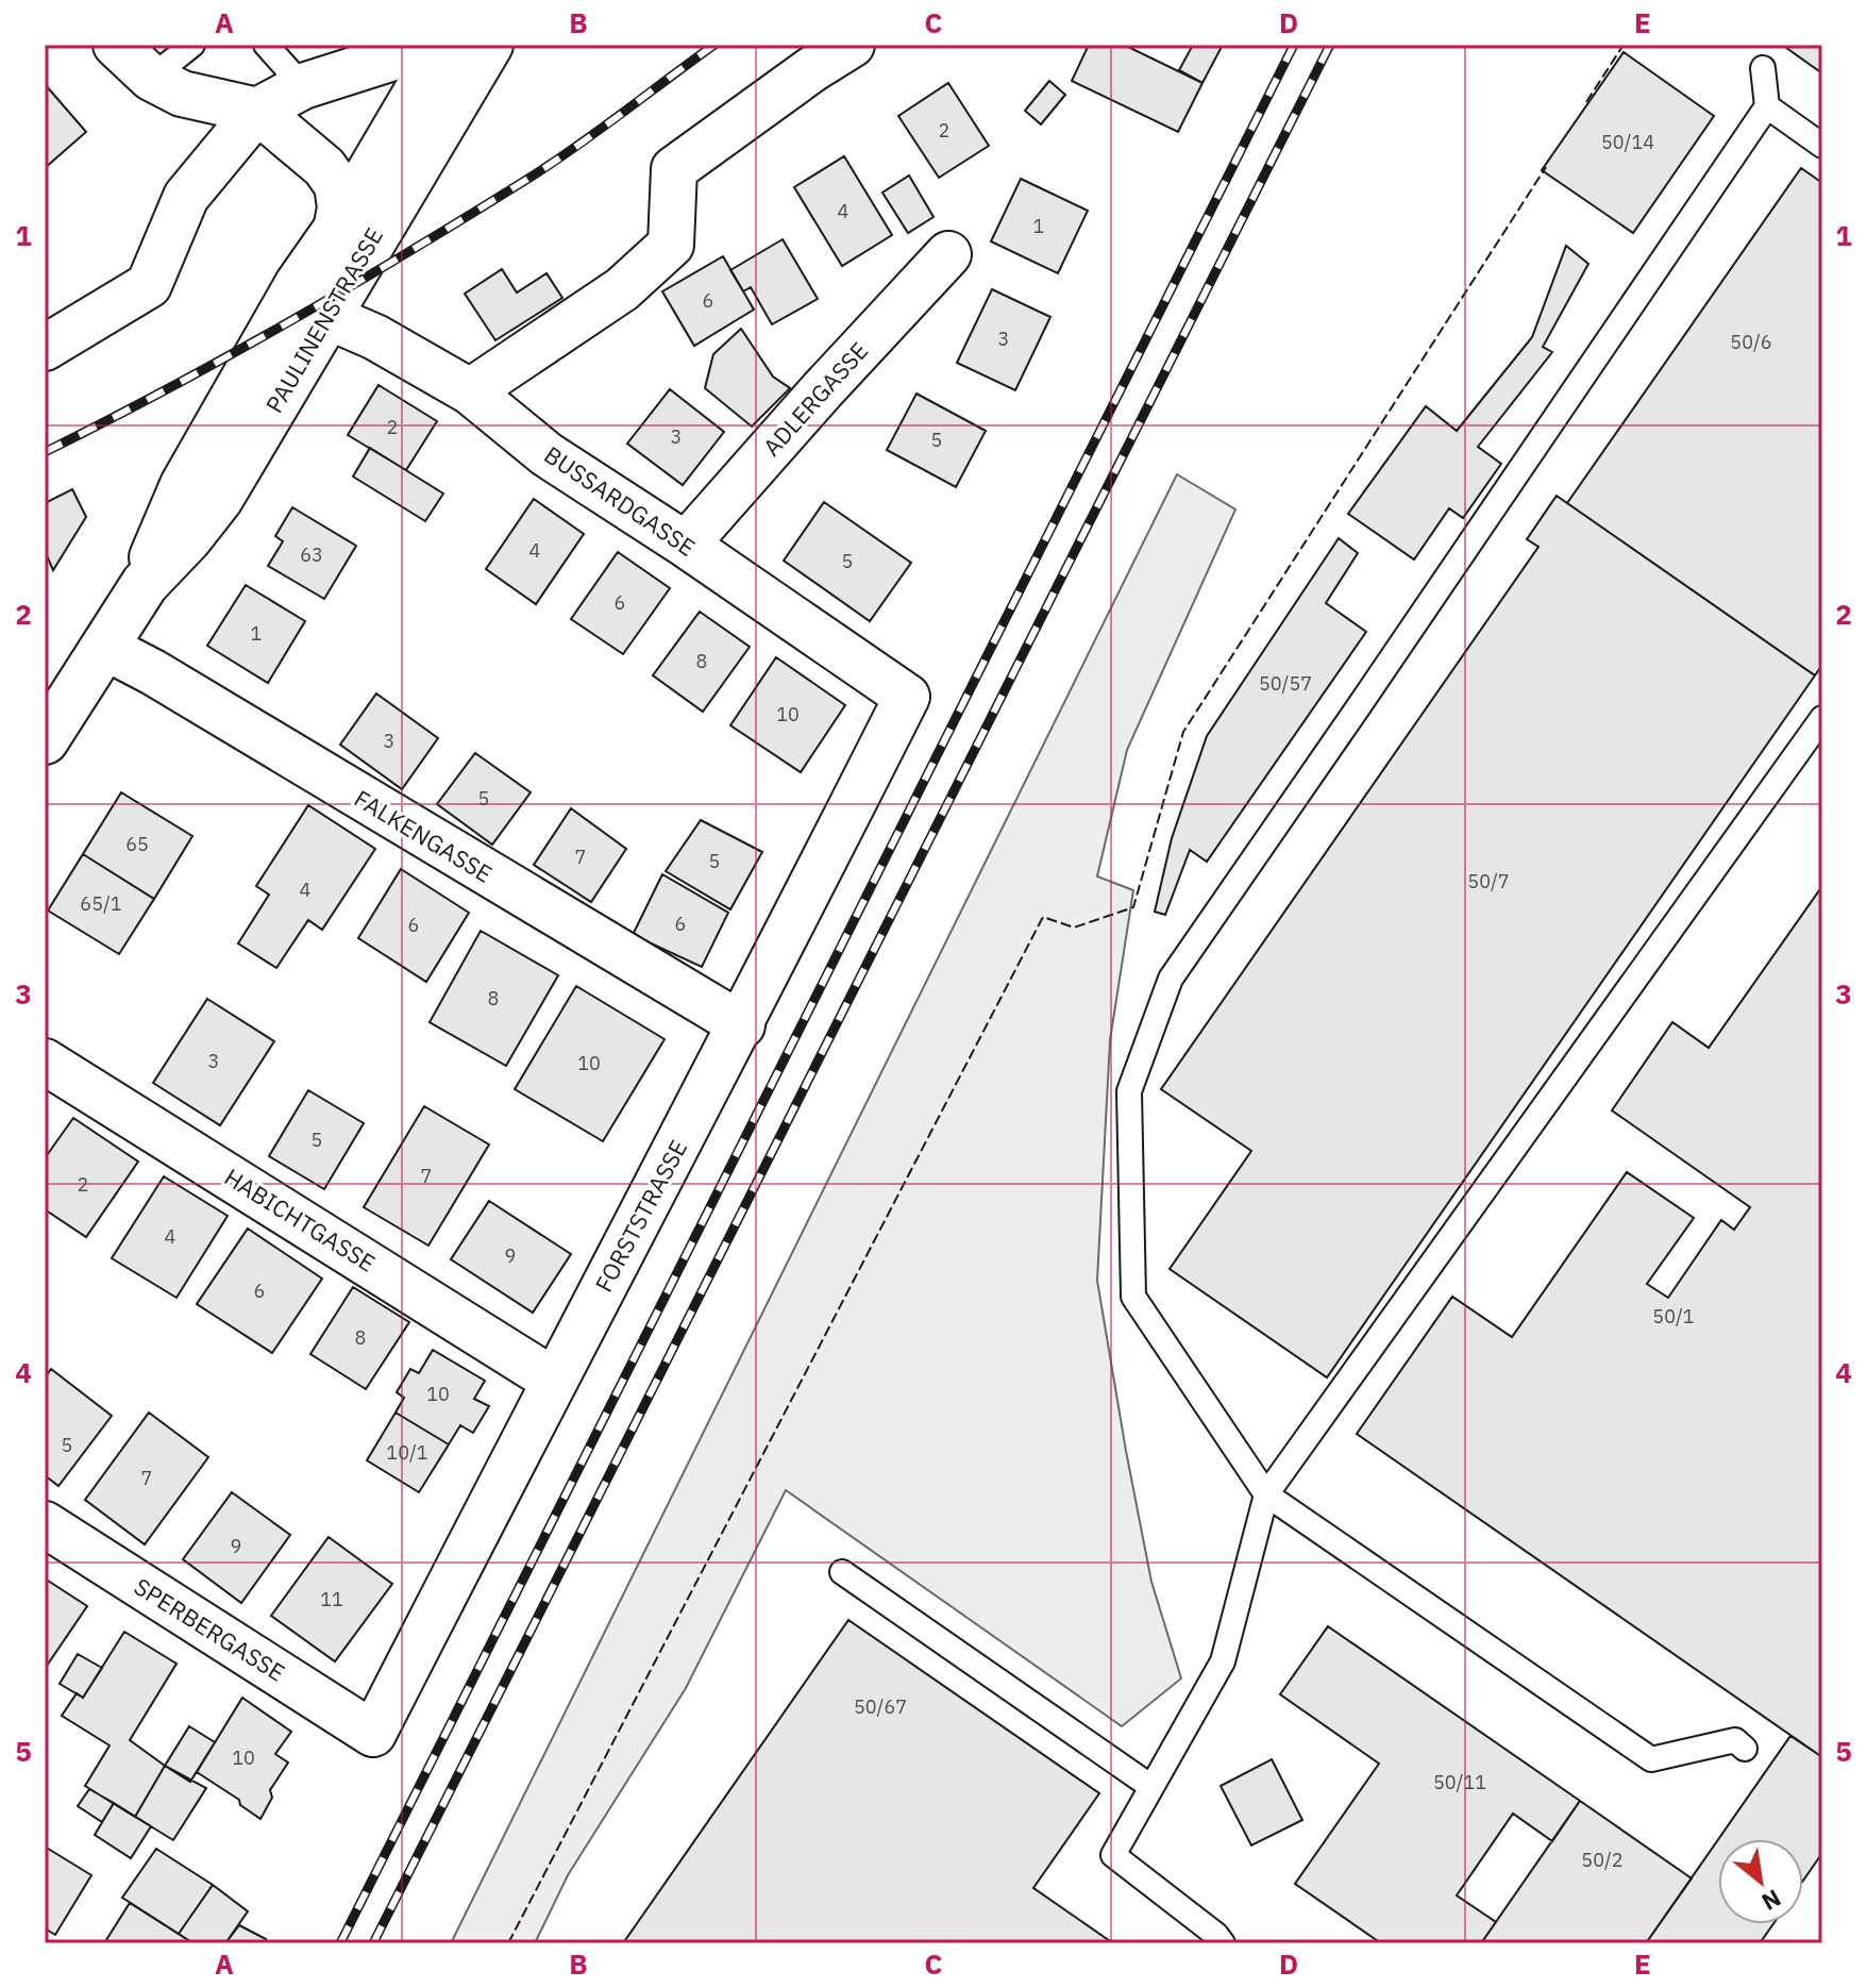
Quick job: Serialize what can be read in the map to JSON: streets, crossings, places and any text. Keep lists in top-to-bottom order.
{
  "streets": {
    "main road": ["PAULINENSTRASSE"],
    "street": [
      "ADLERGASSE",
      "BUSSARDGASSE",
      "FALKENGASSE",
      "FORSTSTRASSE",
      "HABICHTGASSE",
      "SPERBERGASSE"
    ]
  },
  "crossings": [
    ["PAULINENSTRASSE", "BUSSARDGASSE"],
    ["PAULINENSTRASSE", "FALKENGASSE"],
    ["ADLERGASSE", "BUSSARDGASSE"],
    ["BUSSARDGASSE", "FORSTSTRASSE"],
    ["FALKENGASSE", "FORSTSTRASSE"],
    ["FORSTSTRASSE", "HABICHTGASSE"],
    ["FORSTSTRASSE", "SPERBERGASSE"]
  ],
  "house_numbers": [
    "2",
    "50/14",
    "4",
    "1",
    "6",
    "3",
    "50/6",
    "2",
    "3",
    "5",
    "4",
    "63",
    "5",
    "6",
    "1",
    "8",
    "50/57",
    "10",
    "3",
    "5",
    "65",
    "7",
    "5",
    "50/7",
    "4",
    "65/1",
    "6",
    "6",
    "8",
    "3",
    "10",
    "5",
    "7",
    "2",
    "4",
    "9",
    "6",
    "50/1",
    "8",
    "10",
    "5",
    "10/1",
    "7",
    "9",
    "11",
    "50/67",
    "10",
    "50/11",
    "50/2"
  ],
  "north": "bottom right",
  "grid": {
    "columns": [
      "A",
      "B",
      "C",
      "D",
      "E"
    ],
    "rows": [
      "1",
      "2",
      "3",
      "4",
      "5"
    ]
  }
}
